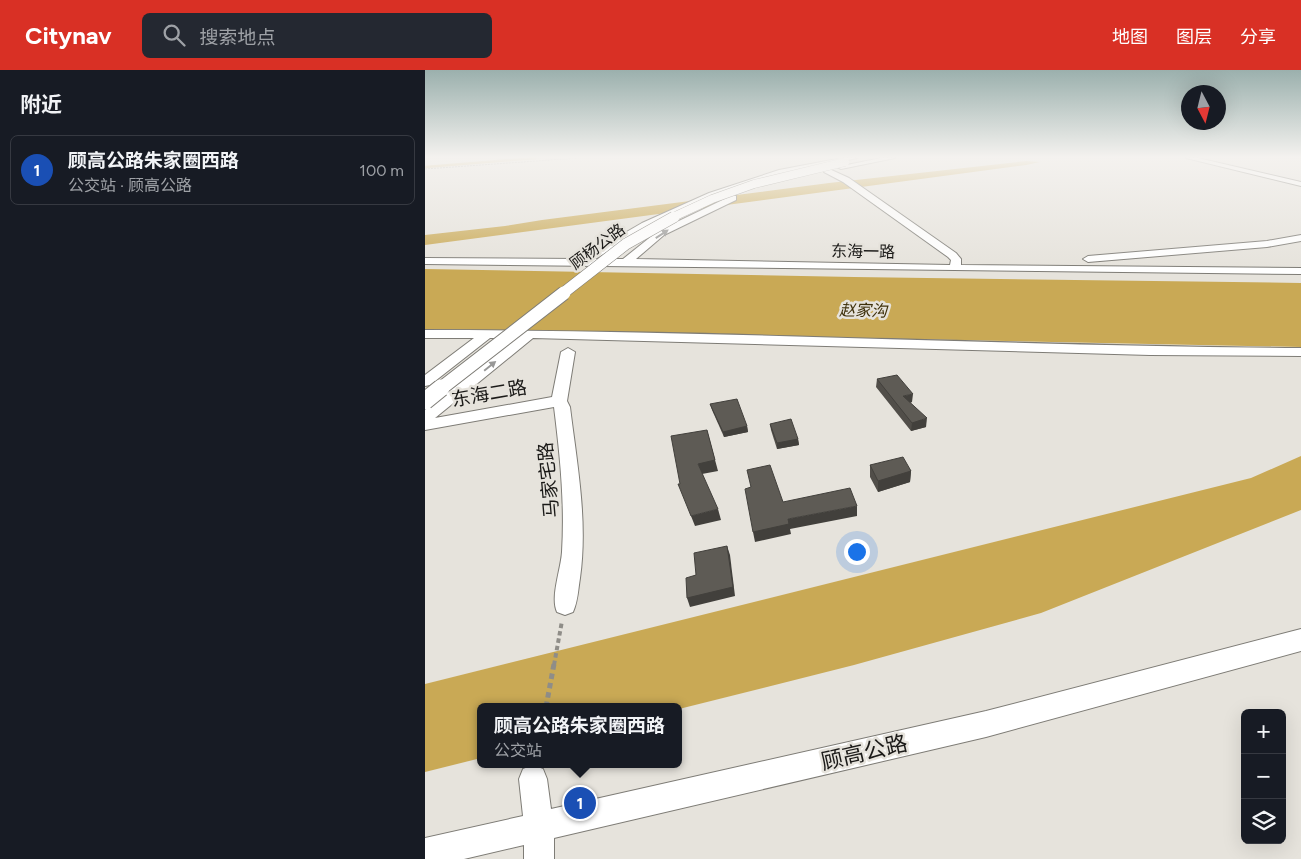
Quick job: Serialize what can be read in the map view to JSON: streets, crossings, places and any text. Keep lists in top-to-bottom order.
{
  "streets": {
    "street": [
      "顾杨公路",
      "东海一路",
      "东海二路",
      "马家宅路",
      "顾高公路"
    ]
  },
  "crossings": [
    ["东海二路", "马家宅路"]
  ],
  "water": ["赵家沟"],
  "north": "bottom",
  "page": {
    "header": "Citynav",
    "search": "搜索地点",
    "nav": ["地图", "图层", "分享"],
    "heading": "附近",
    "list": [
      {
        "mark": "1",
        "name": "顾高公路朱家圈西路",
        "note": "公交站 · 顾高公路",
        "value": "100 m"
      }
    ],
    "popup": ["顾高公路朱家圈西路", "公交站"],
    "map_buttons": ["+", "−"],
    "pins": "1"
  }
}
